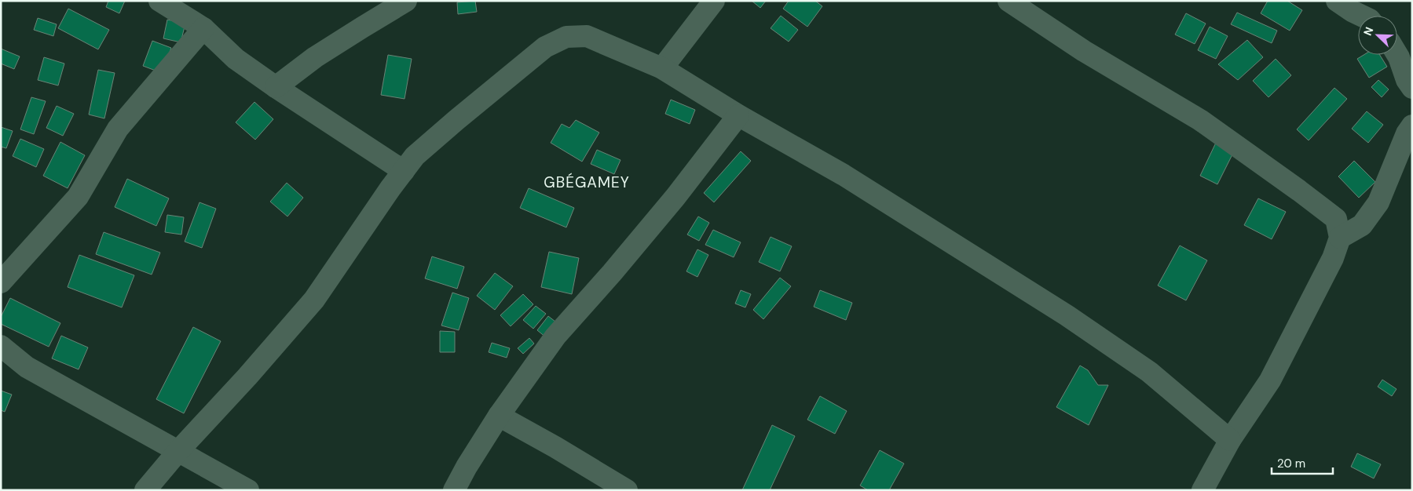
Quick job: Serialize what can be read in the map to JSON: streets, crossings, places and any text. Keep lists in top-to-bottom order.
{
  "districts": ["GBÉGAMEY"],
  "scale_bar": "20 m",
  "north": "top left"
}
